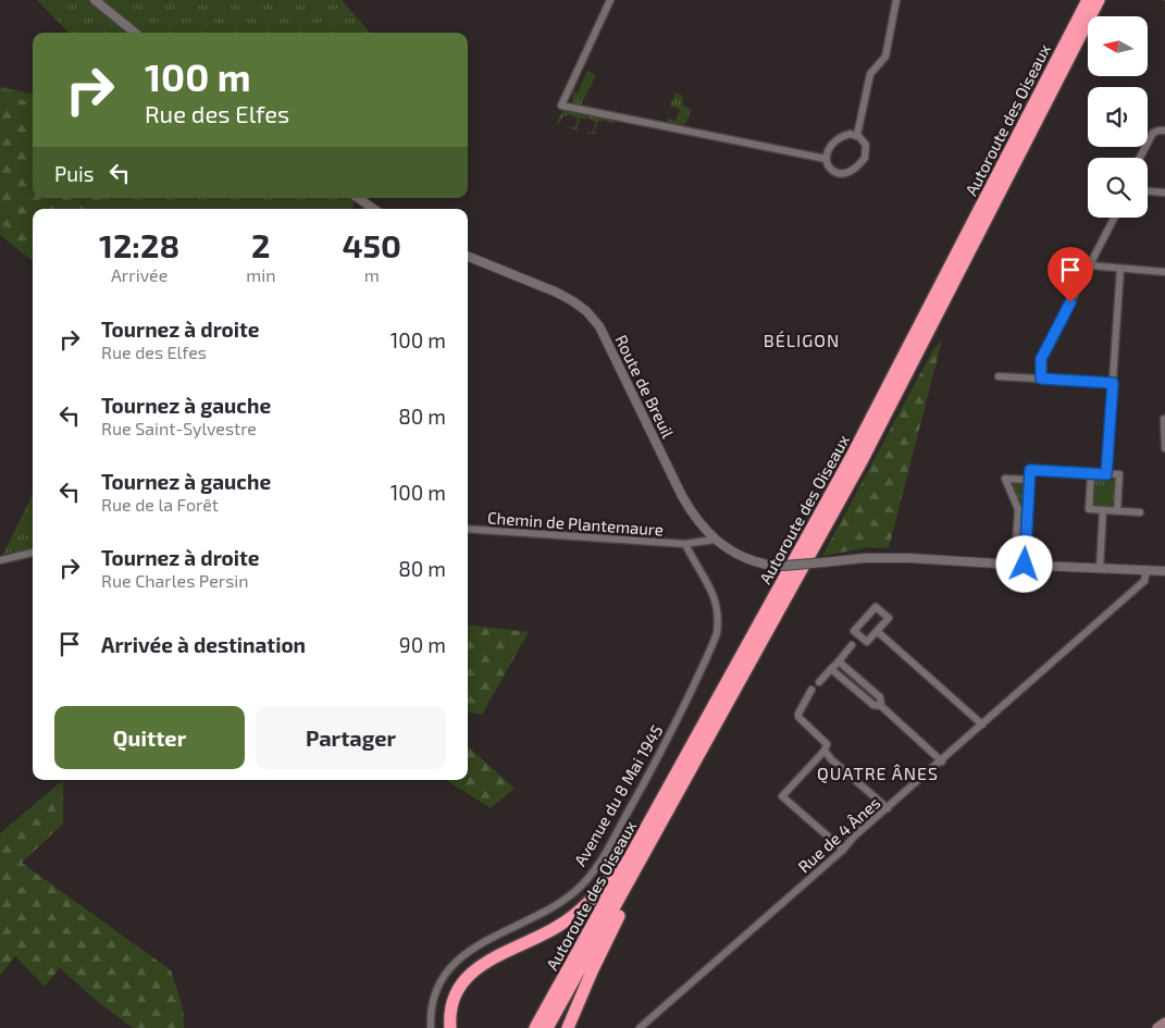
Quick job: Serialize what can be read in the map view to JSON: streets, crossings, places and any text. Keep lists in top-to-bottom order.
{
  "streets": {
    "highway": ["Autoroute des Oiseaux"],
    "street": [
      "Route de Breuil",
      "Chemin de Plantemaure",
      "Avenue du 8 Mai 1945",
      "Rue de 4 Ânes"
    ]
  },
  "crossings": [
    ["Chemin de Plantemaure", "Avenue du 8 Mai 1945"]
  ],
  "districts": ["BÉLIGON", "QUATRE ÂNES"],
  "north": "left",
  "page": {
    "turn": ["100 m", "Rue des Elfes"],
    "then": "Puis",
    "eta": [
      "12:28",
      "Arrivée",
      "2",
      "min",
      "450",
      "m"
    ],
    "list": [
      {
        "name": "Tournez à droite",
        "note": "Rue des Elfes",
        "value": "100 m"
      },
      {
        "name": "Tournez à gauche",
        "note": "Rue Saint-Sylvestre",
        "value": "80 m"
      },
      {
        "name": "Tournez à gauche",
        "note": "Rue de la Forêt",
        "value": "100 m"
      },
      {
        "name": "Tournez à droite",
        "note": "Rue Charles Persin",
        "value": "80 m"
      },
      {
        "name": "Arrivée à destination",
        "value": "90 m"
      }
    ],
    "buttons": ["Quitter", "Partager"]
  }
}
